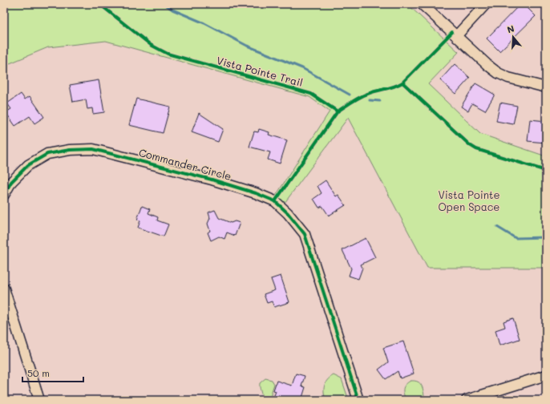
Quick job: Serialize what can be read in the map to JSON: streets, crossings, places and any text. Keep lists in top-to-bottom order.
{
  "streets": {
    "street": ["Commander Circle"],
    "cycle path": ["Vista Pointe Trail"]
  },
  "parks": ["Vista Pointe Open Space"],
  "scale_bar": "50 m",
  "north": "top"
}
